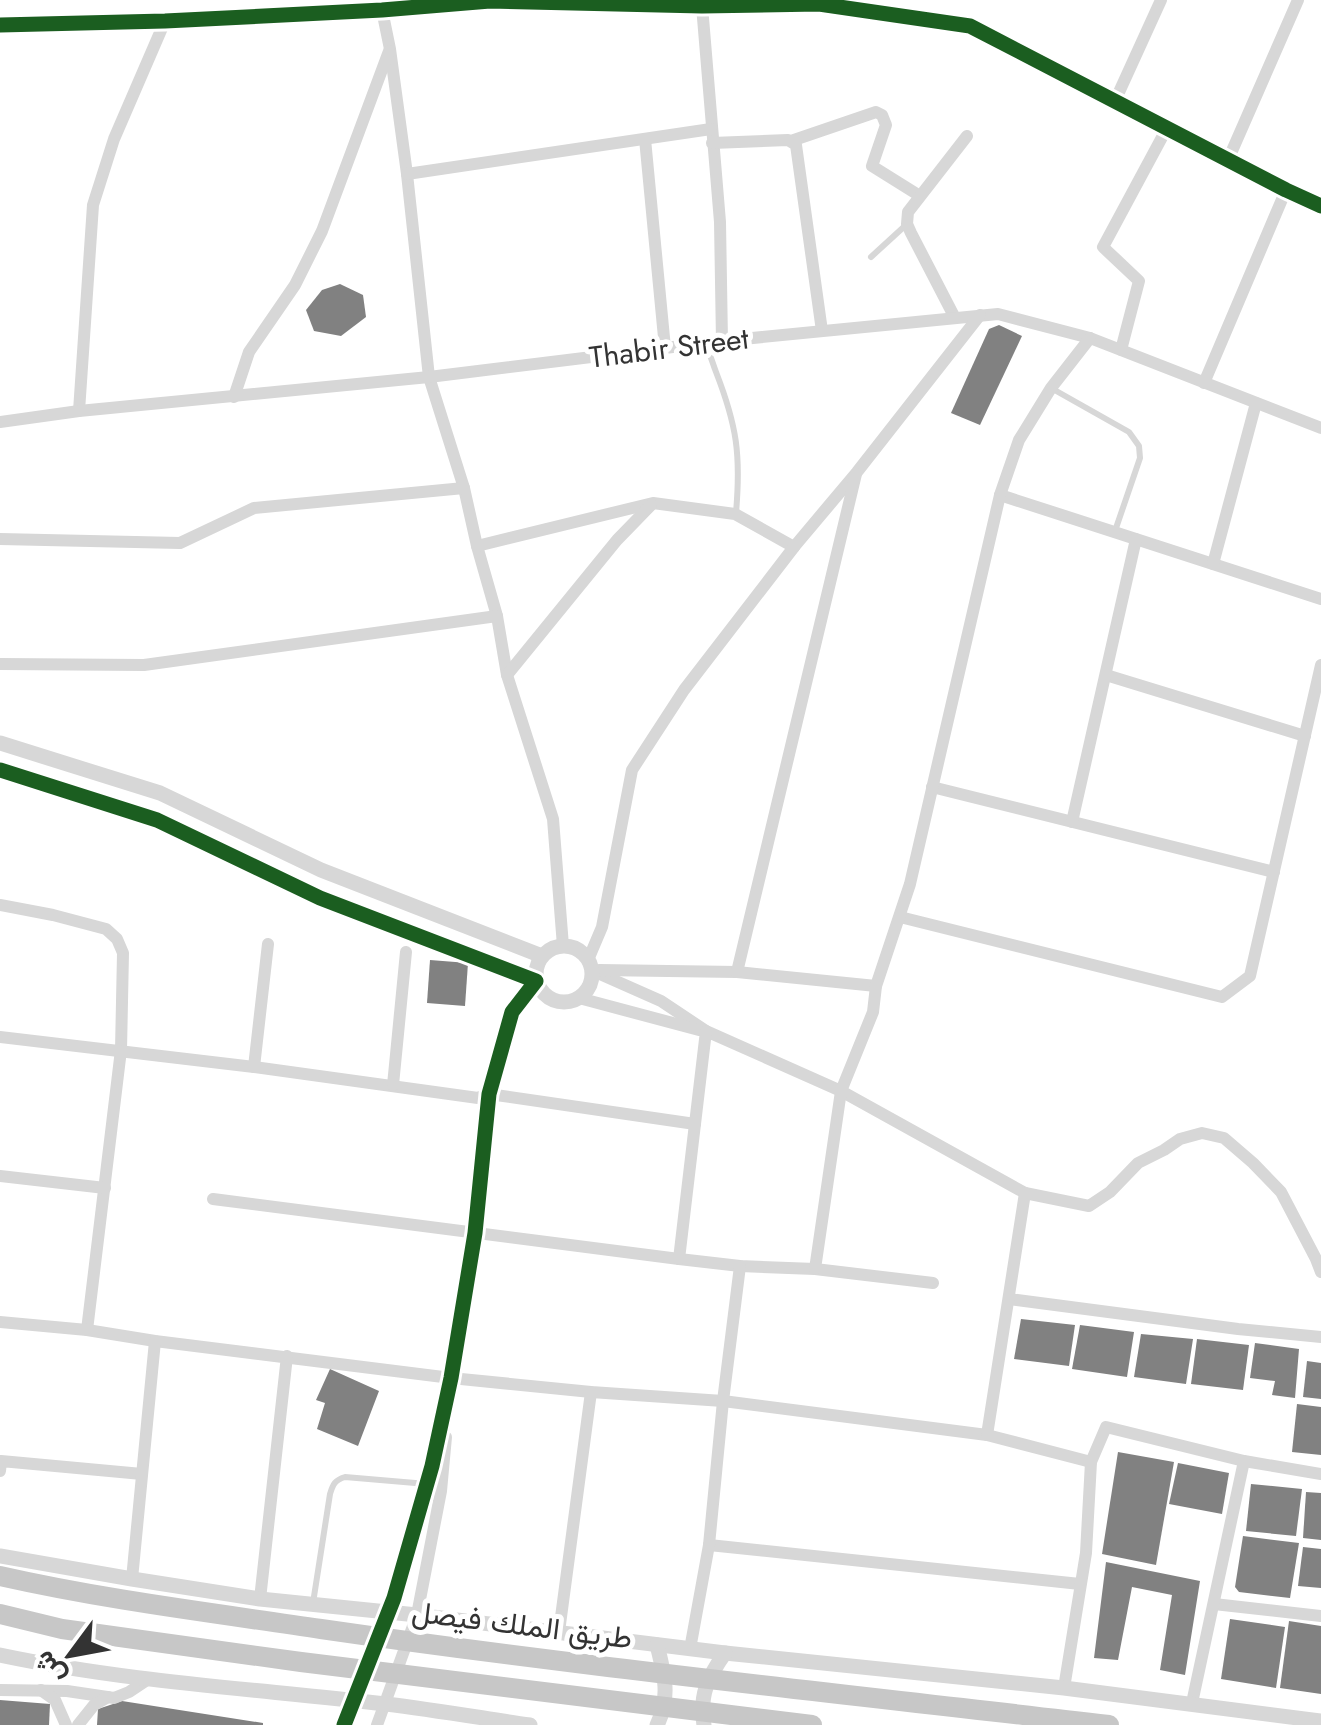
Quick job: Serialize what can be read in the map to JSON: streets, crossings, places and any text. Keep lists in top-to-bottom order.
{
  "streets": {
    "highway": ["طريق الملك فيصل"],
    "street": ["Thabir Street"]
  },
  "north": "bottom left"
}
